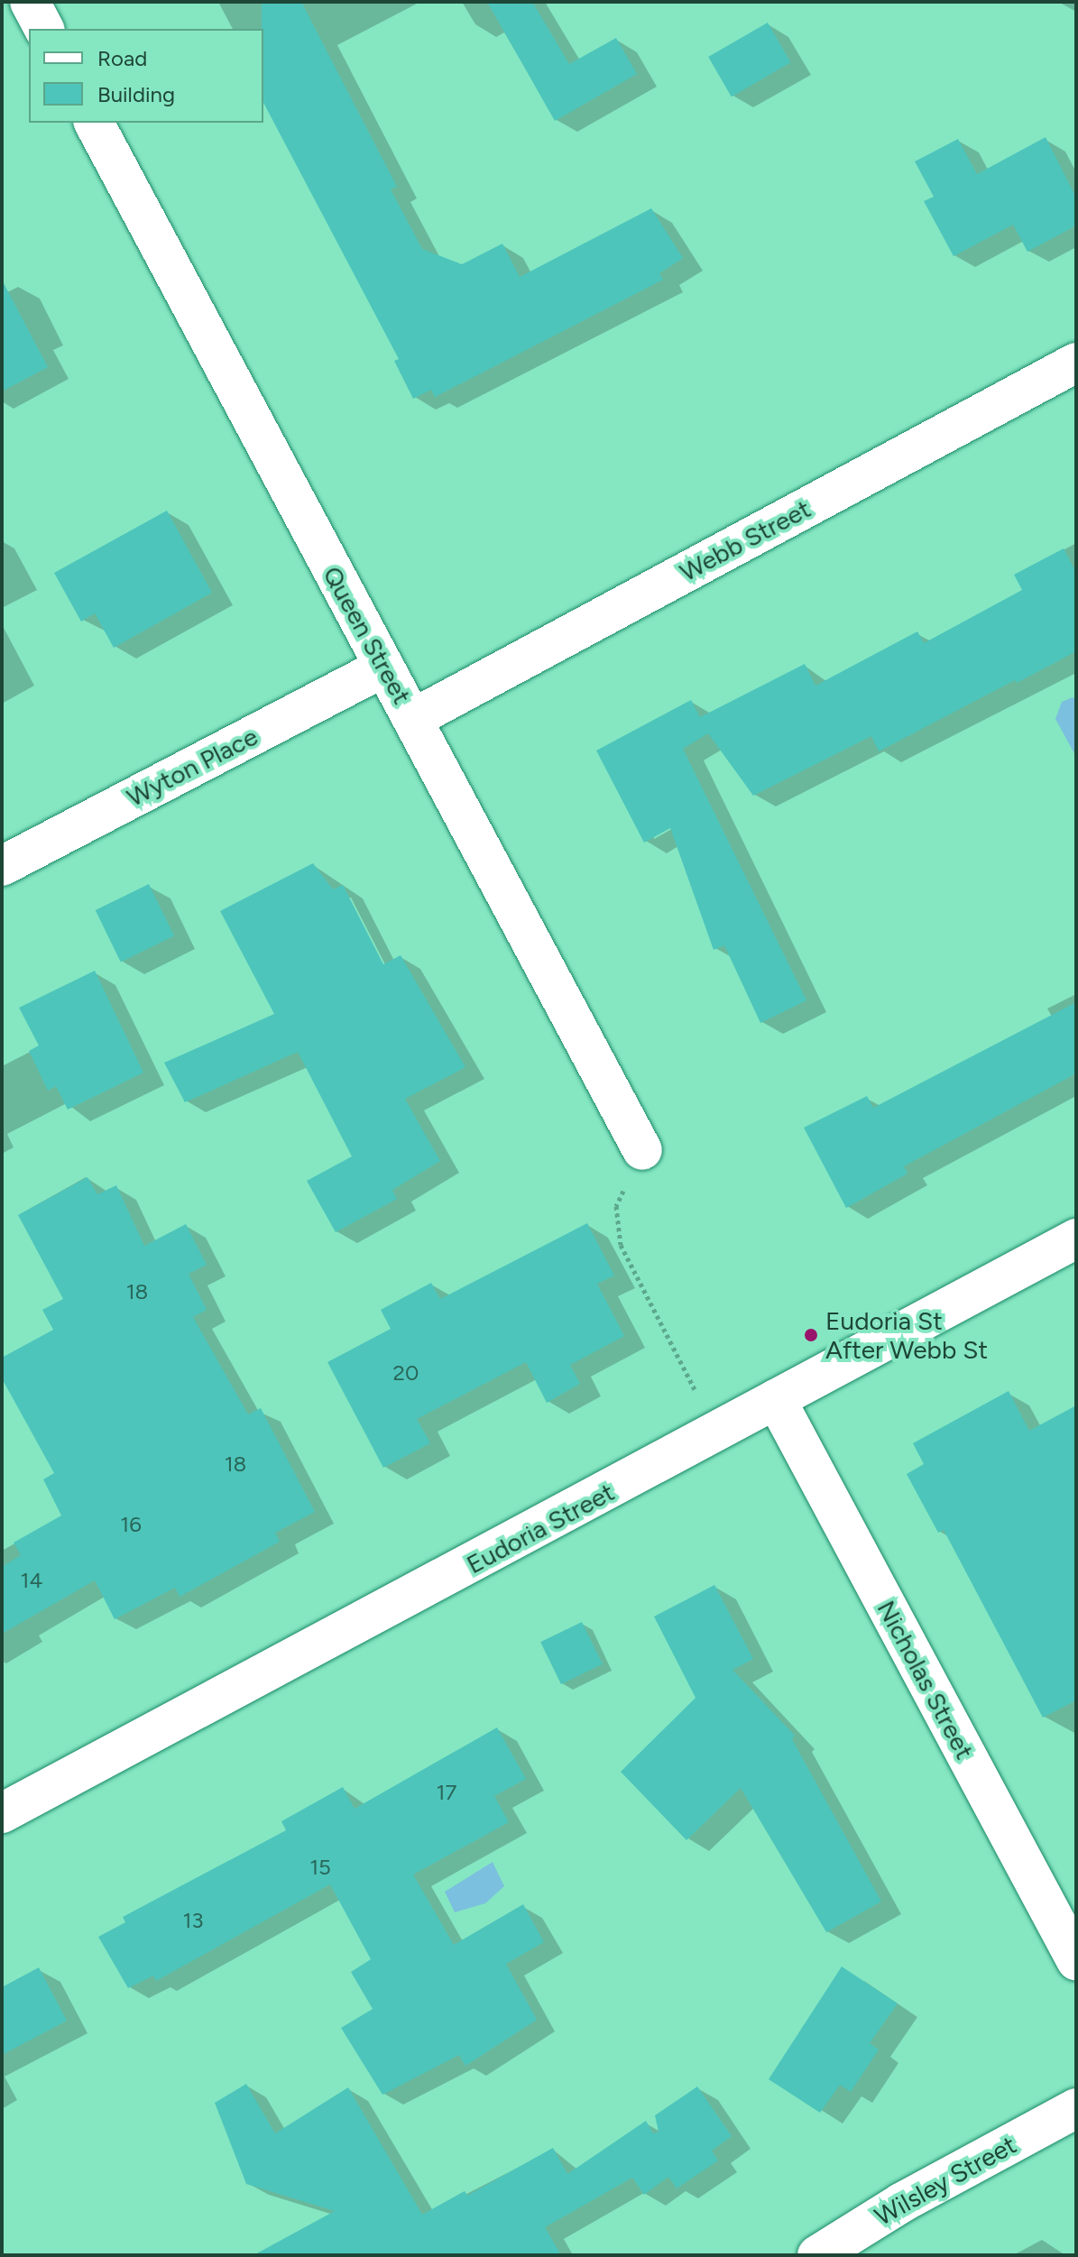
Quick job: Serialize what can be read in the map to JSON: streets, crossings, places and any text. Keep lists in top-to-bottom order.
{
  "streets": {
    "street": [
      "Webb Street",
      "Queen Street",
      "Wyton Place",
      "Eudoria Street",
      "Nicholas Street",
      "Wilsley Street"
    ]
  },
  "crossings": [
    ["Webb Street", "Queen Street"],
    ["Queen Street", "Wyton Place"],
    ["Eudoria Street", "Nicholas Street"]
  ],
  "places": ["Eudoria St After Webb St"],
  "house_numbers": [
    "18",
    "20",
    "18",
    "16",
    "14",
    "17",
    "15",
    "13"
  ],
  "legend": ["Road", "Building"]
}
